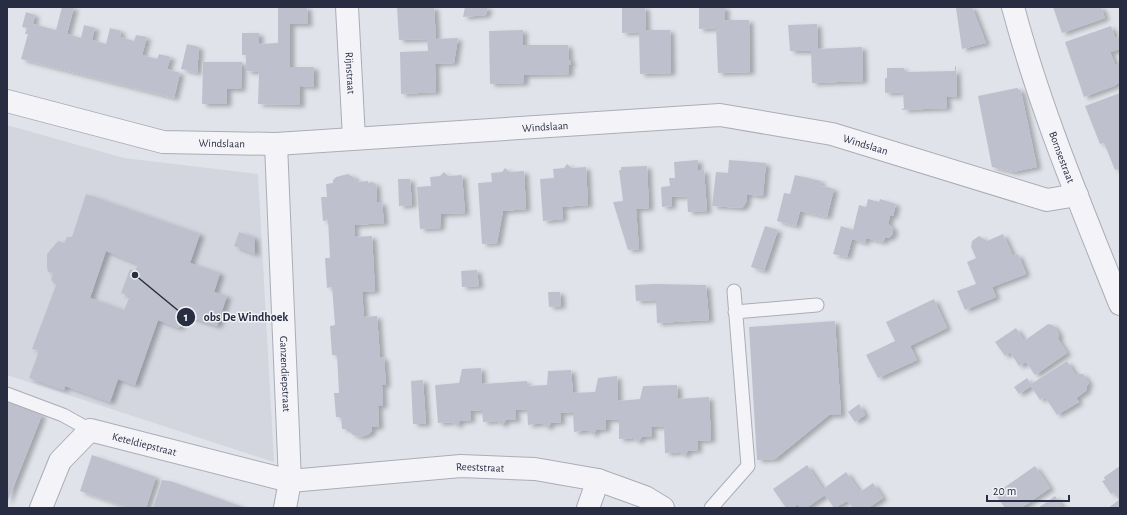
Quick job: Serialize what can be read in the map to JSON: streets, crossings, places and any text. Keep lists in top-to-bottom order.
{
  "streets": {
    "street": [
      "Rijnstraat",
      "Windslaan",
      "Bornsestraat",
      "Ganzendiepstraat",
      "Keteldiepstraat",
      "Reeststraat"
    ]
  },
  "crossings": [
    ["Rijnstraat", "Windslaan"],
    ["Windslaan", "Bornsestraat"],
    ["Windslaan", "Ganzendiepstraat"],
    ["Ganzendiepstraat", "Keteldiepstraat"],
    ["Ganzendiepstraat", "Reeststraat"],
    ["Keteldiepstraat", "Reeststraat"]
  ],
  "places": ["obs De Windhoek"],
  "scale_bar": "20 m"
}
